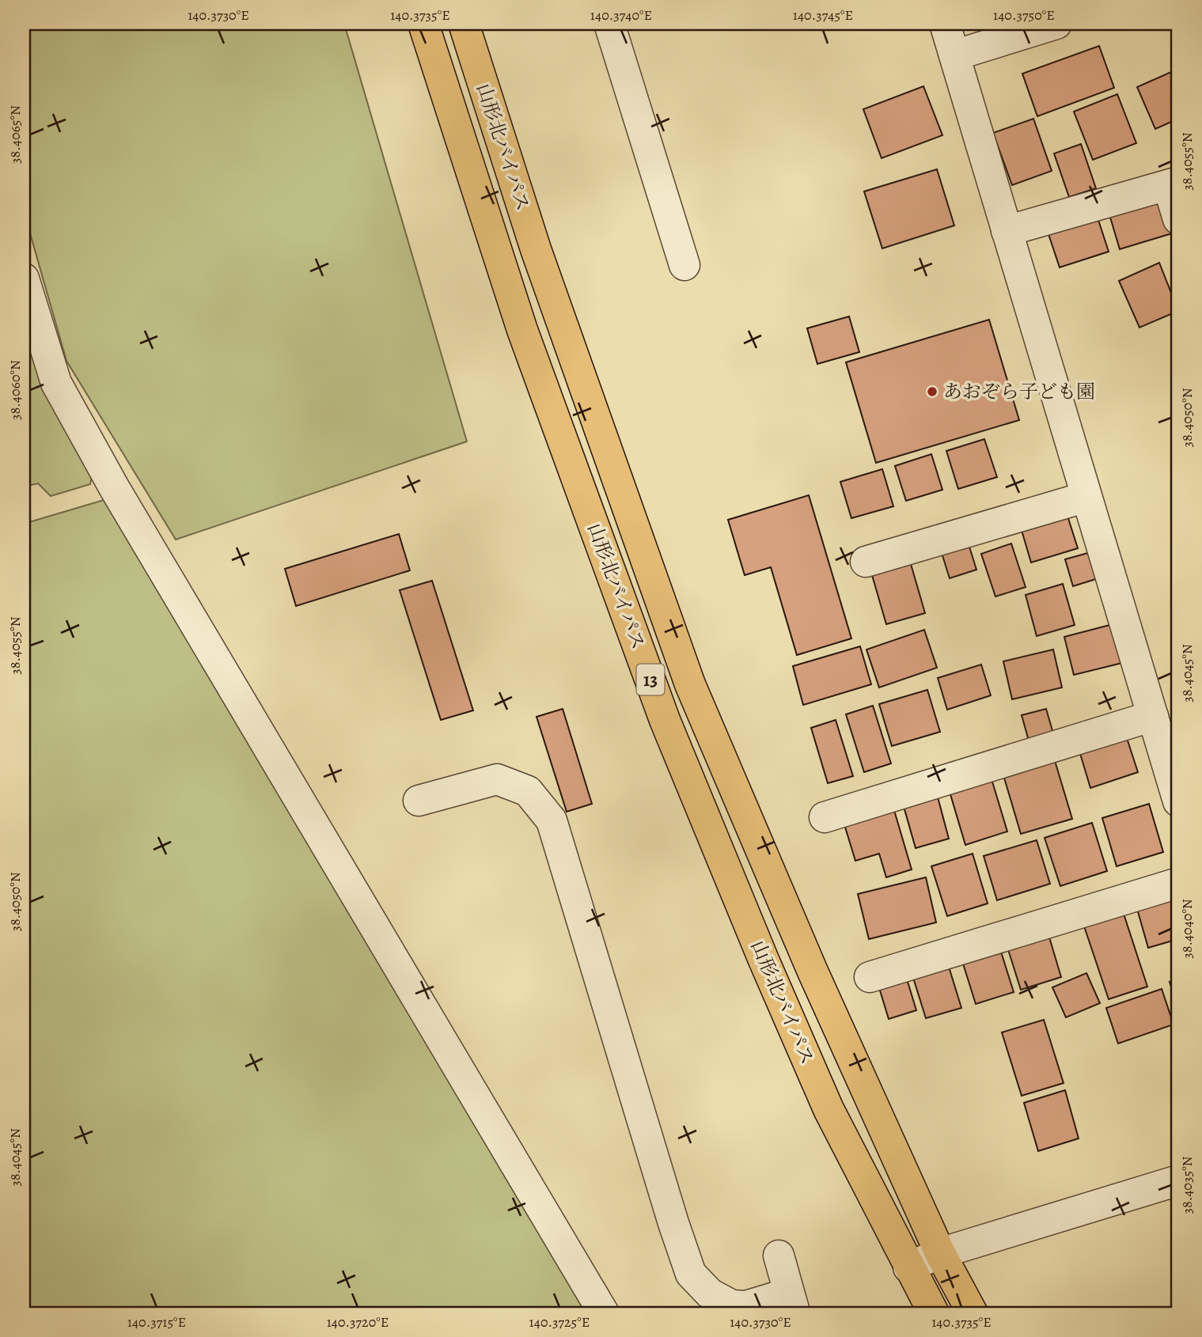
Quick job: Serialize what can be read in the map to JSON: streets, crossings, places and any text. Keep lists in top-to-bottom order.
{
  "streets": {
    "highway": ["山形北バイパス", "13"]
  },
  "places": ["あおぞら子ども園"],
  "coordinates": [
    "140.3730°E",
    "140.3735°E",
    "140.3740°E",
    "140.3745°E",
    "140.3750°E",
    "38.4065°N",
    "38.4055°N",
    "38.4060°N",
    "38.4050°N",
    "38.4045°N",
    "38.4040°N",
    "38.4035°N",
    "140.3715°E",
    "140.3720°E",
    "140.3725°E"
  ]
}
